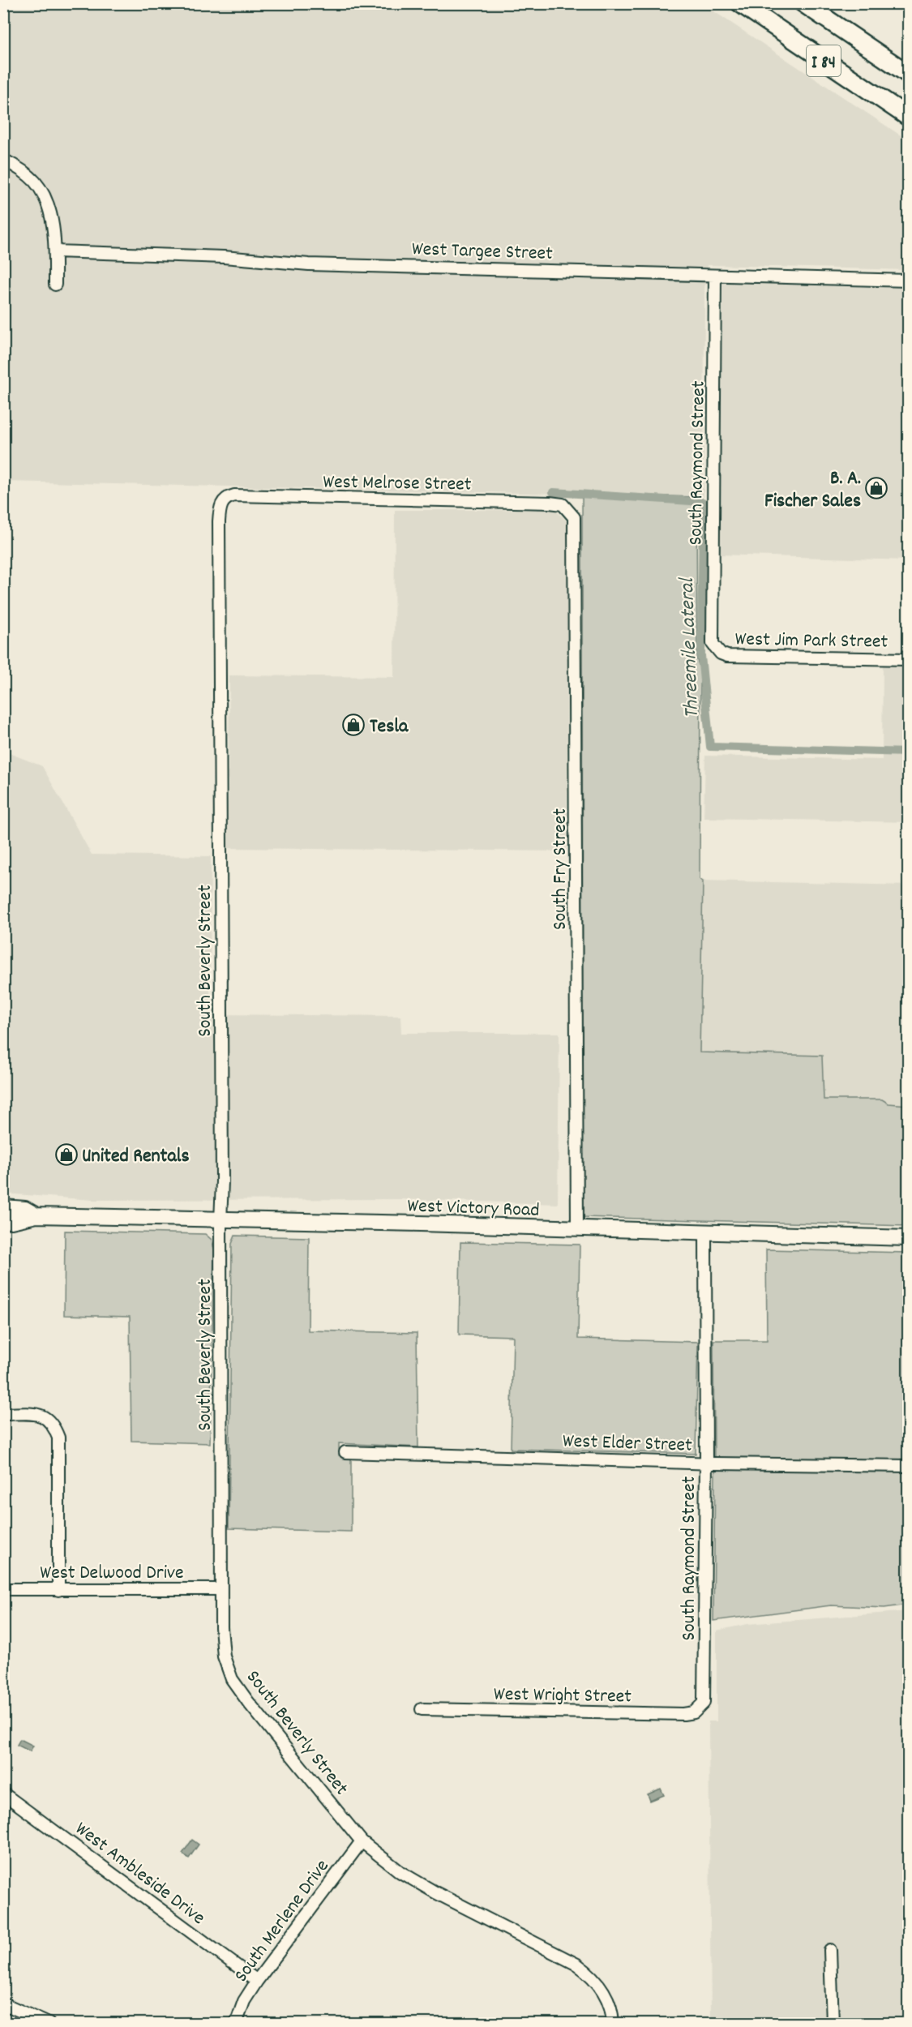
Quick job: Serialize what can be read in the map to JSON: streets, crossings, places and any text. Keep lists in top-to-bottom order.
{
  "streets": {
    "highway": ["I 84"],
    "main road": ["West Victory Road"],
    "street": [
      "West Targee Street",
      "South Raymond Street",
      "West Melrose Street",
      "West Jim Park Street",
      "South Fry Street",
      "South Beverly Street",
      "West Elder Street",
      "West Delwood Drive",
      "West Wright Street",
      "West Ambleside Drive",
      "South Merlene Drive"
    ]
  },
  "crossings": [
    ["West Targee Street", "South Raymond Street"],
    ["South Raymond Street", "West Jim Park Street"],
    ["South Raymond Street", "West Victory Road"],
    ["South Raymond Street", "West Elder Street"],
    ["South Raymond Street", "West Wright Street"],
    ["West Melrose Street", "South Fry Street"],
    ["West Melrose Street", "South Beverly Street"],
    ["South Fry Street", "West Victory Road"],
    ["South Beverly Street", "West Victory Road"],
    ["South Beverly Street", "West Delwood Drive"],
    ["South Beverly Street", "South Merlene Drive"],
    ["West Ambleside Drive", "South Merlene Drive"]
  ],
  "water": ["Threemile Lateral"],
  "places": {
    "shop": ["B. A. Fischer Sales", "Tesla", "United Rentals"]
  }
}
